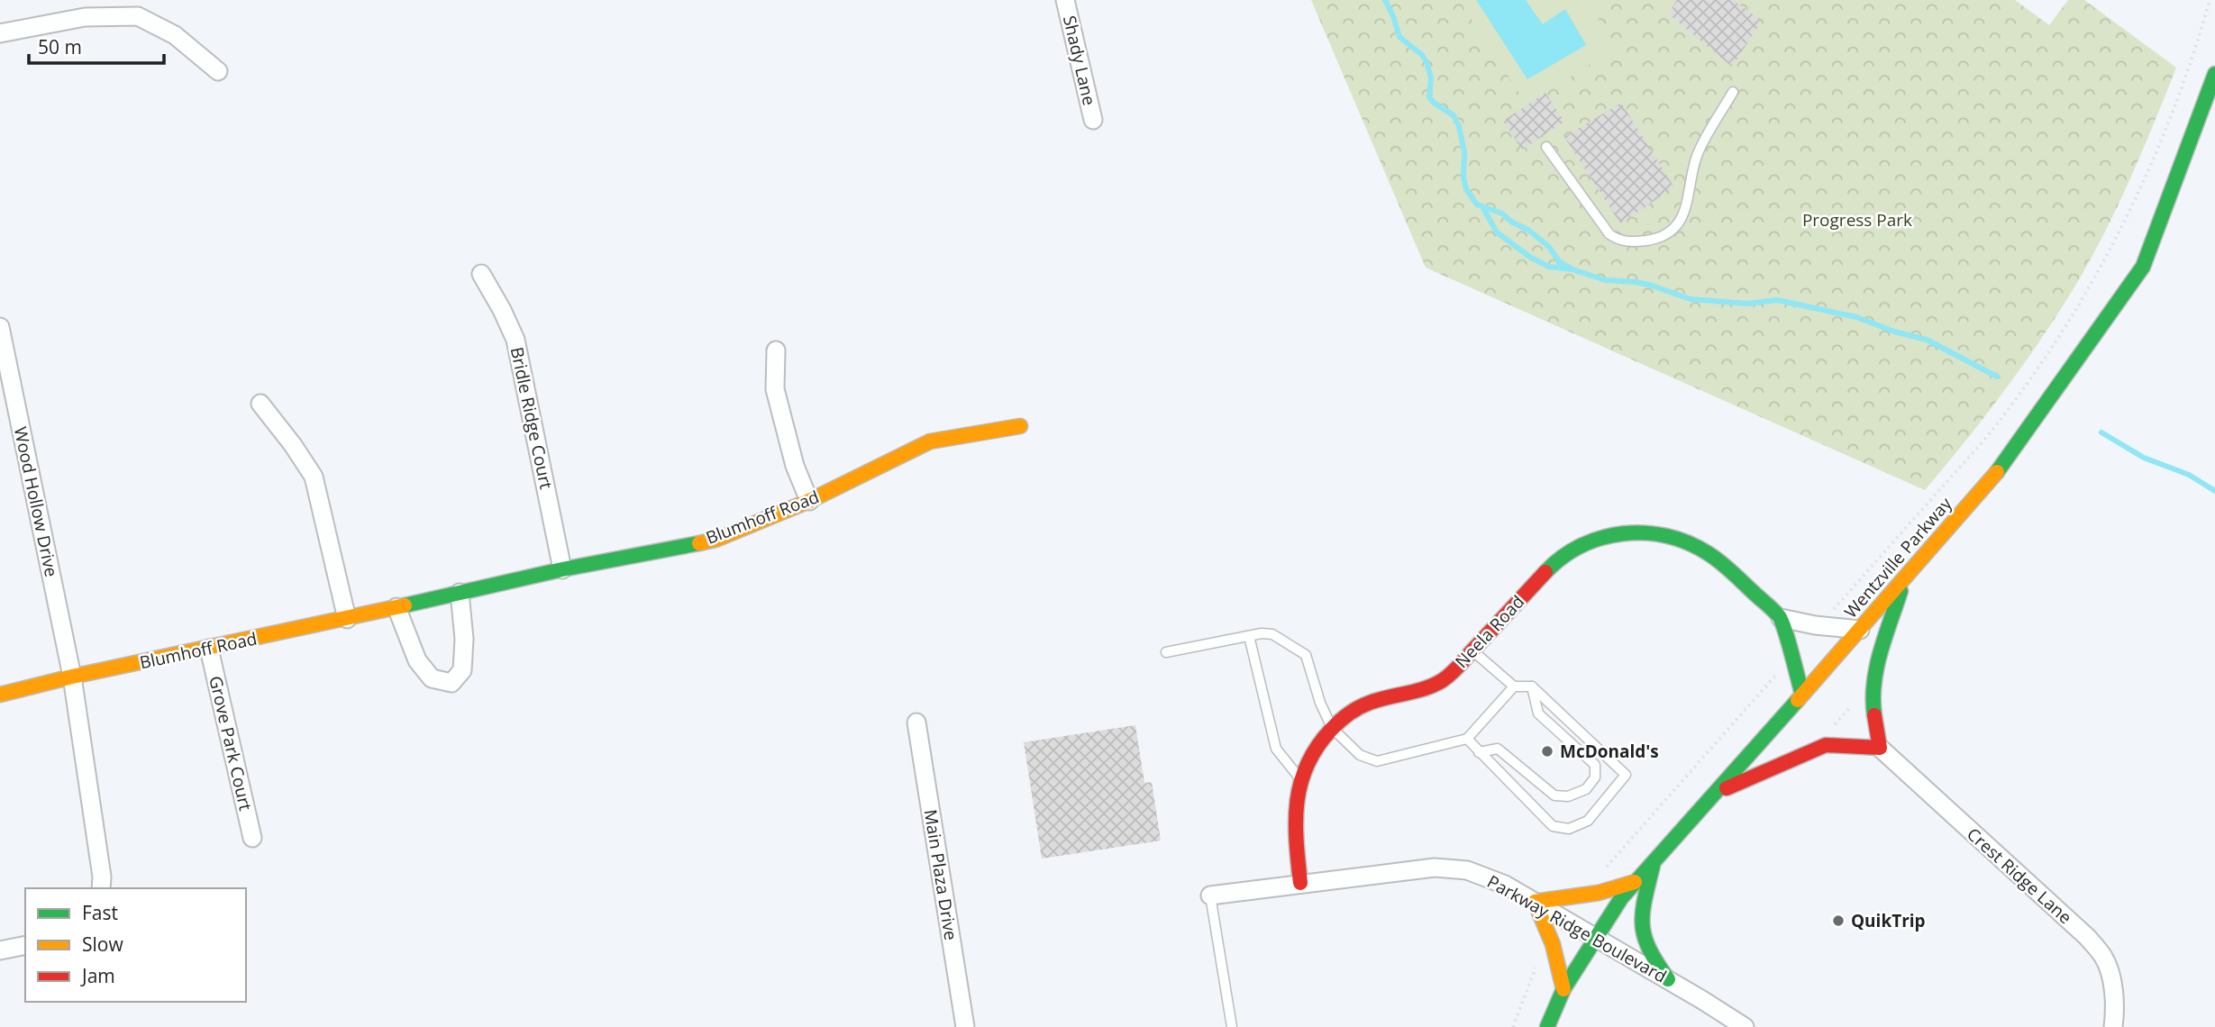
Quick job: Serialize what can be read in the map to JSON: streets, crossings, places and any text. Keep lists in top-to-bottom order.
{
  "streets": {
    "street": [
      "Shady Lane",
      "Bridle Ridge Court",
      "Wood Hollow Drive",
      "Blumhoff Road",
      "Wentzville Parkway",
      "Neela Road",
      "Grove Park Court",
      "Main Plaza Drive",
      "Crest Ridge Lane",
      "Parkway Ridge Boulevard"
    ]
  },
  "crossings": [
    ["Bridle Ridge Court", "Blumhoff Road"],
    ["Wood Hollow Drive", "Blumhoff Road"],
    ["Blumhoff Road", "Grove Park Court"],
    ["Wentzville Parkway", "Neela Road"],
    ["Wentzville Parkway", "Parkway Ridge Boulevard"],
    ["Neela Road", "Parkway Ridge Boulevard"]
  ],
  "parks": ["Progress Park"],
  "places": ["McDonald's", "QuikTrip"],
  "legend": ["Fast", "Slow", "Jam"],
  "scale_bar": "50 m"
}
